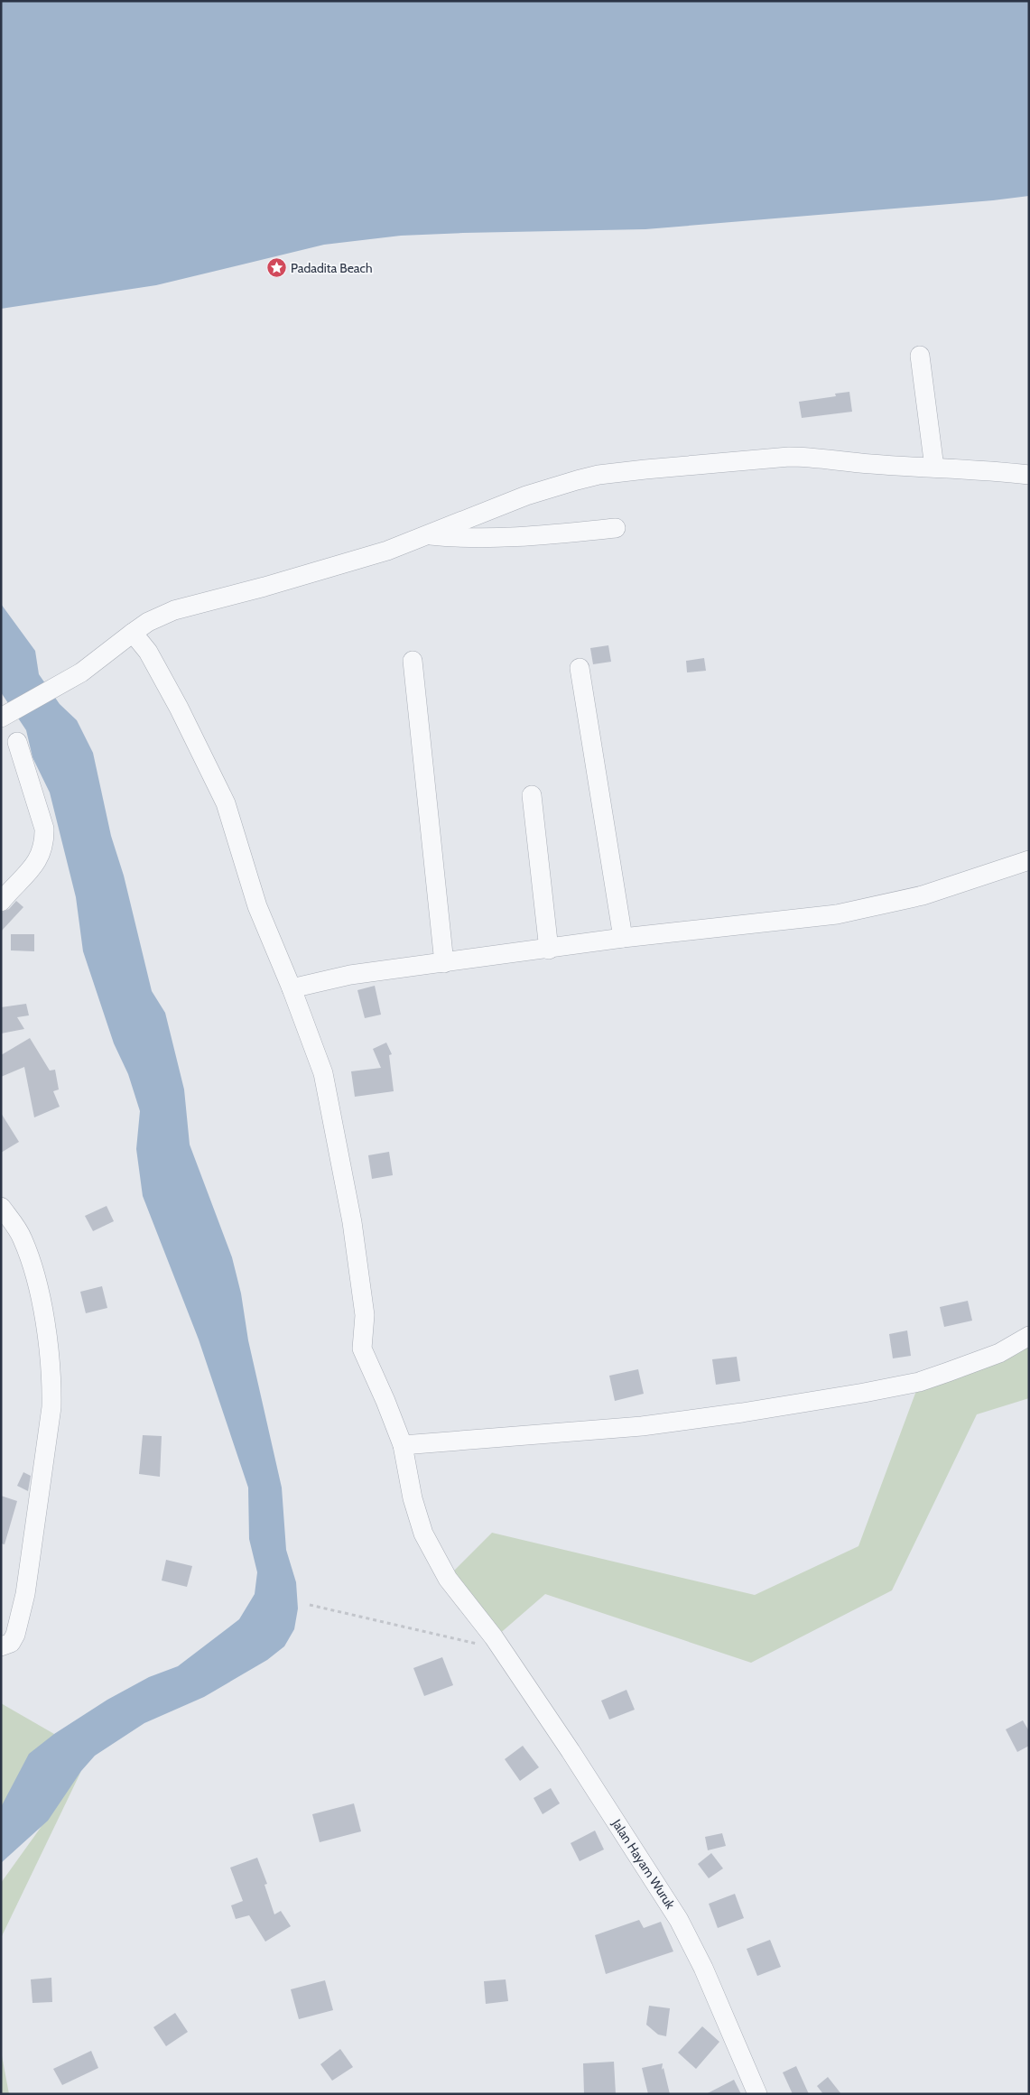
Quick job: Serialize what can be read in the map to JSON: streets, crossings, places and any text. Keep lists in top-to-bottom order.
{
  "streets": {
    "street": ["Jalan Hayam Wuruk"]
  },
  "places": {
    "place": ["Padadita Beach"]
  }
}
